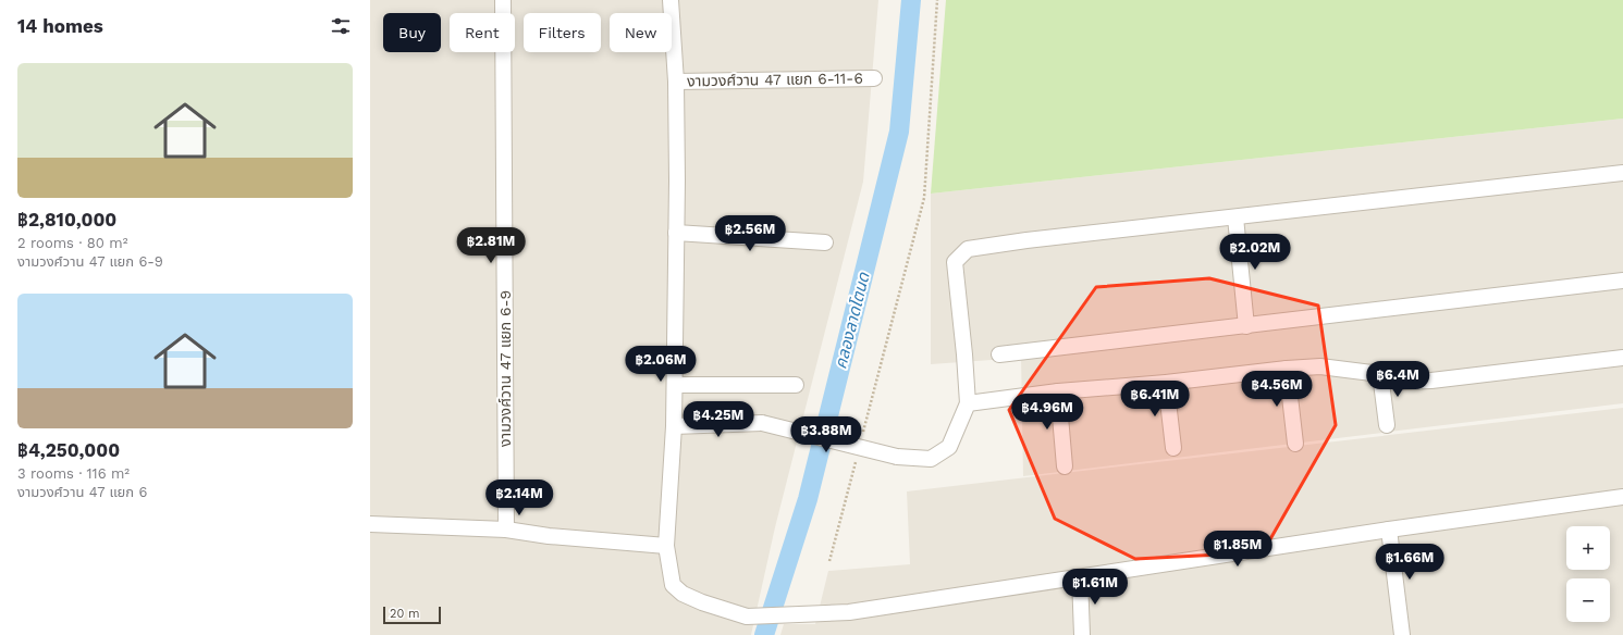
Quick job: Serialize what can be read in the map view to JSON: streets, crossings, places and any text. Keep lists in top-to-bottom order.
{
  "streets": {
    "street": ["งามวงศ์วาน 47 แยก 6-11-6", "งามวงศ์วาน 47 แยก 6-9"]
  },
  "water": ["คลองลาดโตนด"],
  "scale_bar": "20 m",
  "page": {
    "heading": "14 homes",
    "chip": [
      "Buy",
      "Rent",
      "Filters",
      "New"
    ],
    "list": [
      {
        "name": "฿2,810,000",
        "note": "2 rooms · 80 m² · งามวงศ์วาน 47 แยก 6-9"
      },
      {
        "name": "฿4,250,000",
        "note": "3 rooms · 116 m² · งามวงศ์วาน 47 แยก 6"
      }
    ],
    "price": [
      "฿2.56M",
      "฿2.81M",
      "฿2.02M",
      "฿2.06M",
      "฿6.4M",
      "฿4.56M",
      "฿6.41M",
      "฿4.96M",
      "฿4.25M",
      "฿3.88M",
      "฿2.14M",
      "฿1.85M",
      "฿1.66M",
      "฿1.61M"
    ],
    "map_buttons": ["+", "−"],
    "scale": "20 m"
  }
}
